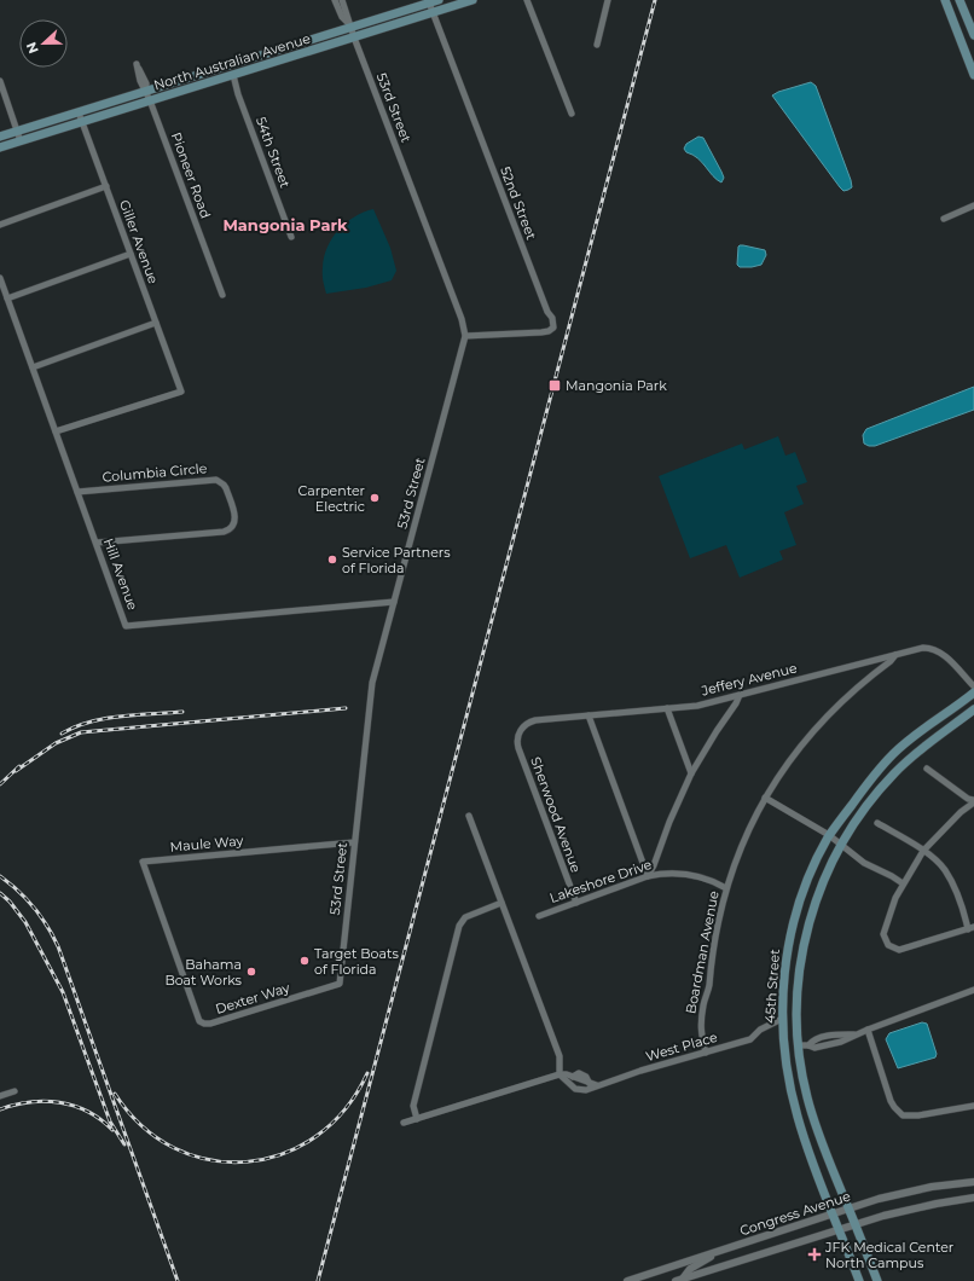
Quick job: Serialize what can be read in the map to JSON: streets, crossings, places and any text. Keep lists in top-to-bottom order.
{
  "streets": {
    "main road": ["North Australian Avenue", "45th Street"],
    "street": [
      "53rd Street",
      "54th Street",
      "Pioneer Road",
      "52nd Street",
      "Giller Avenue",
      "Columbia Circle",
      "Hill Avenue",
      "Jeffery Avenue",
      "Sherwood Avenue",
      "Maule Way",
      "Lakeshore Drive",
      "Boardman Avenue",
      "Dexter Way",
      "West Place",
      "Congress Avenue"
    ]
  },
  "crossings": [
    ["North Australian Avenue", "53rd Street"],
    ["North Australian Avenue", "54th Street"],
    ["North Australian Avenue", "Pioneer Road"],
    ["North Australian Avenue", "52nd Street"],
    ["North Australian Avenue", "Giller Avenue"],
    ["53rd Street", "52nd Street"],
    ["53rd Street", "Hill Avenue"],
    ["53rd Street", "Maule Way"],
    ["53rd Street", "Dexter Way"],
    ["Giller Avenue", "Hill Avenue"],
    ["Columbia Circle", "Hill Avenue"],
    ["Jeffery Avenue", "Sherwood Avenue"],
    ["Jeffery Avenue", "Boardman Avenue"],
    ["Sherwood Avenue", "Lakeshore Drive"],
    ["Maule Way", "Dexter Way"],
    ["Lakeshore Drive", "Boardman Avenue"],
    ["Boardman Avenue", "West Place"],
    ["45th Street", "West Place"],
    ["45th Street", "Congress Avenue"]
  ],
  "districts": ["Mangonia Park"],
  "places": {
    "transit": ["Mangonia Park"],
    "other": [
      "Carpenter Electric",
      "Service Partners of Florida",
      "Target Boats of Florida",
      "Bahama Boat Works"
    ],
    "health": ["JFK Medical Center North Campus"]
  },
  "north": "left"
}
